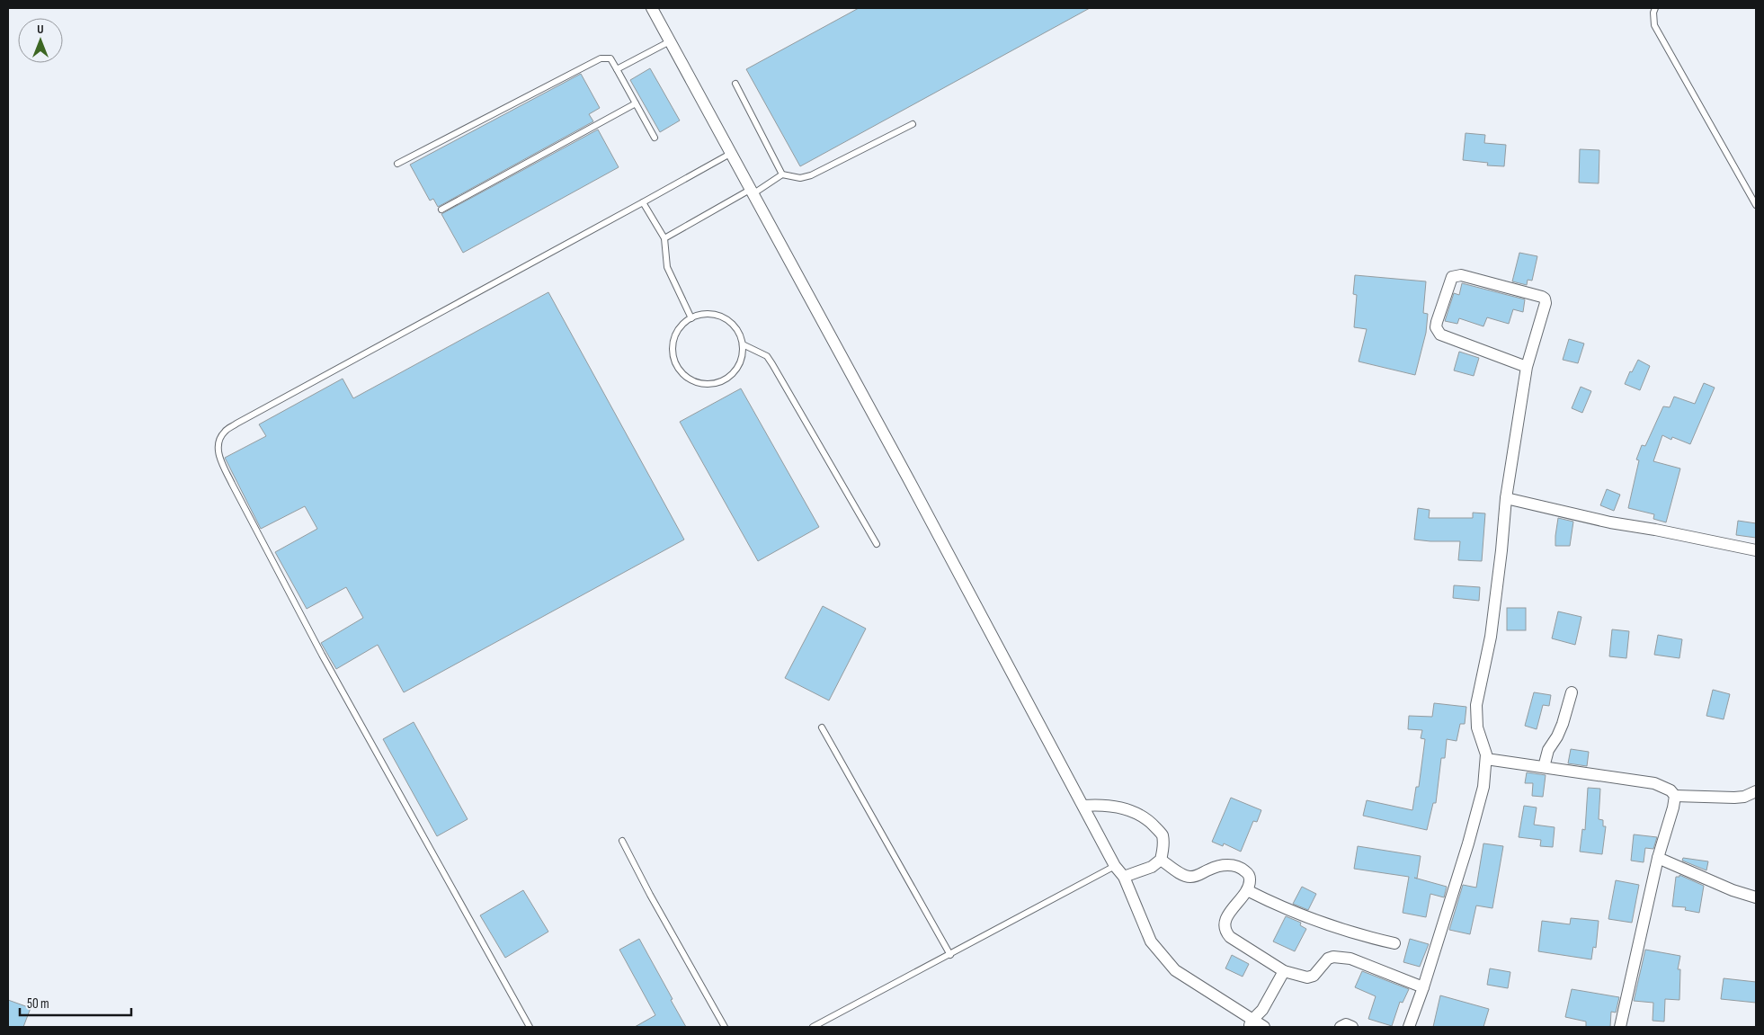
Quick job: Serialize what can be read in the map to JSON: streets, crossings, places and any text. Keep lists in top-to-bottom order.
{
  "scale_bar": "50 m",
  "north": "top"
}
